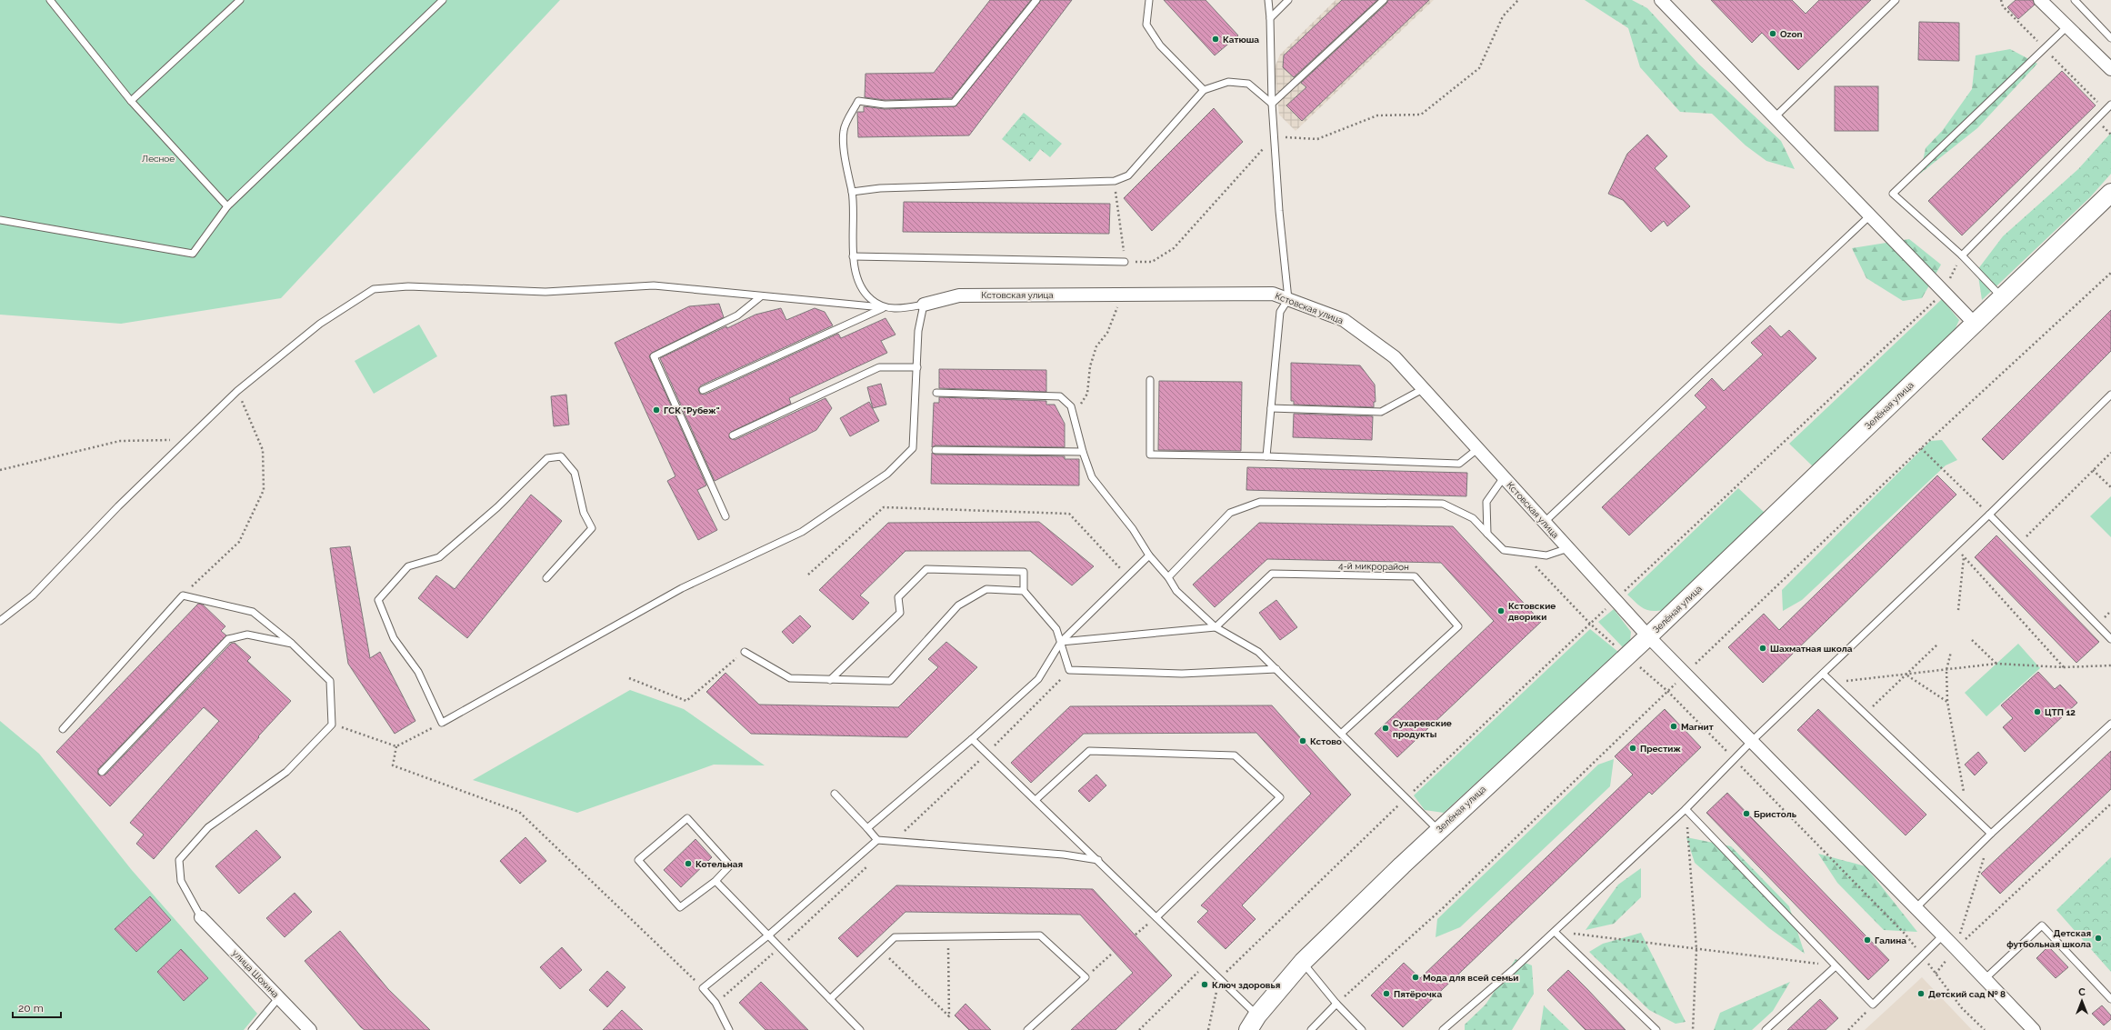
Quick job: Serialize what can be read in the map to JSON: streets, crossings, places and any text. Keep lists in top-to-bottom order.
{
  "streets": {
    "main road": ["Зелёная улица"],
    "street": ["Кстовская улица", "улица Шохина"],
    "lane": ["4-й микрорайон"]
  },
  "crossings": [
    ["Кстовская улица", "Зелёная улица"]
  ],
  "parks": ["Лесное"],
  "places": [
    "Ozon",
    "Катюша",
    "ГСК \"Рубеж\"",
    "Кстовские дворики",
    "Шахматная школа",
    "ЦТП 12",
    "Магнит",
    "Сухаревские продукты",
    "Кстово",
    "Престиж",
    "Бристоль",
    "Котельная",
    "Детская футбольная школа",
    "Галина",
    "Мода для всей семьи",
    "Ключ здоровья",
    "Пятёрочка",
    "Детский сад № 8"
  ],
  "scale_bar": "20 m",
  "north": "top"
}
